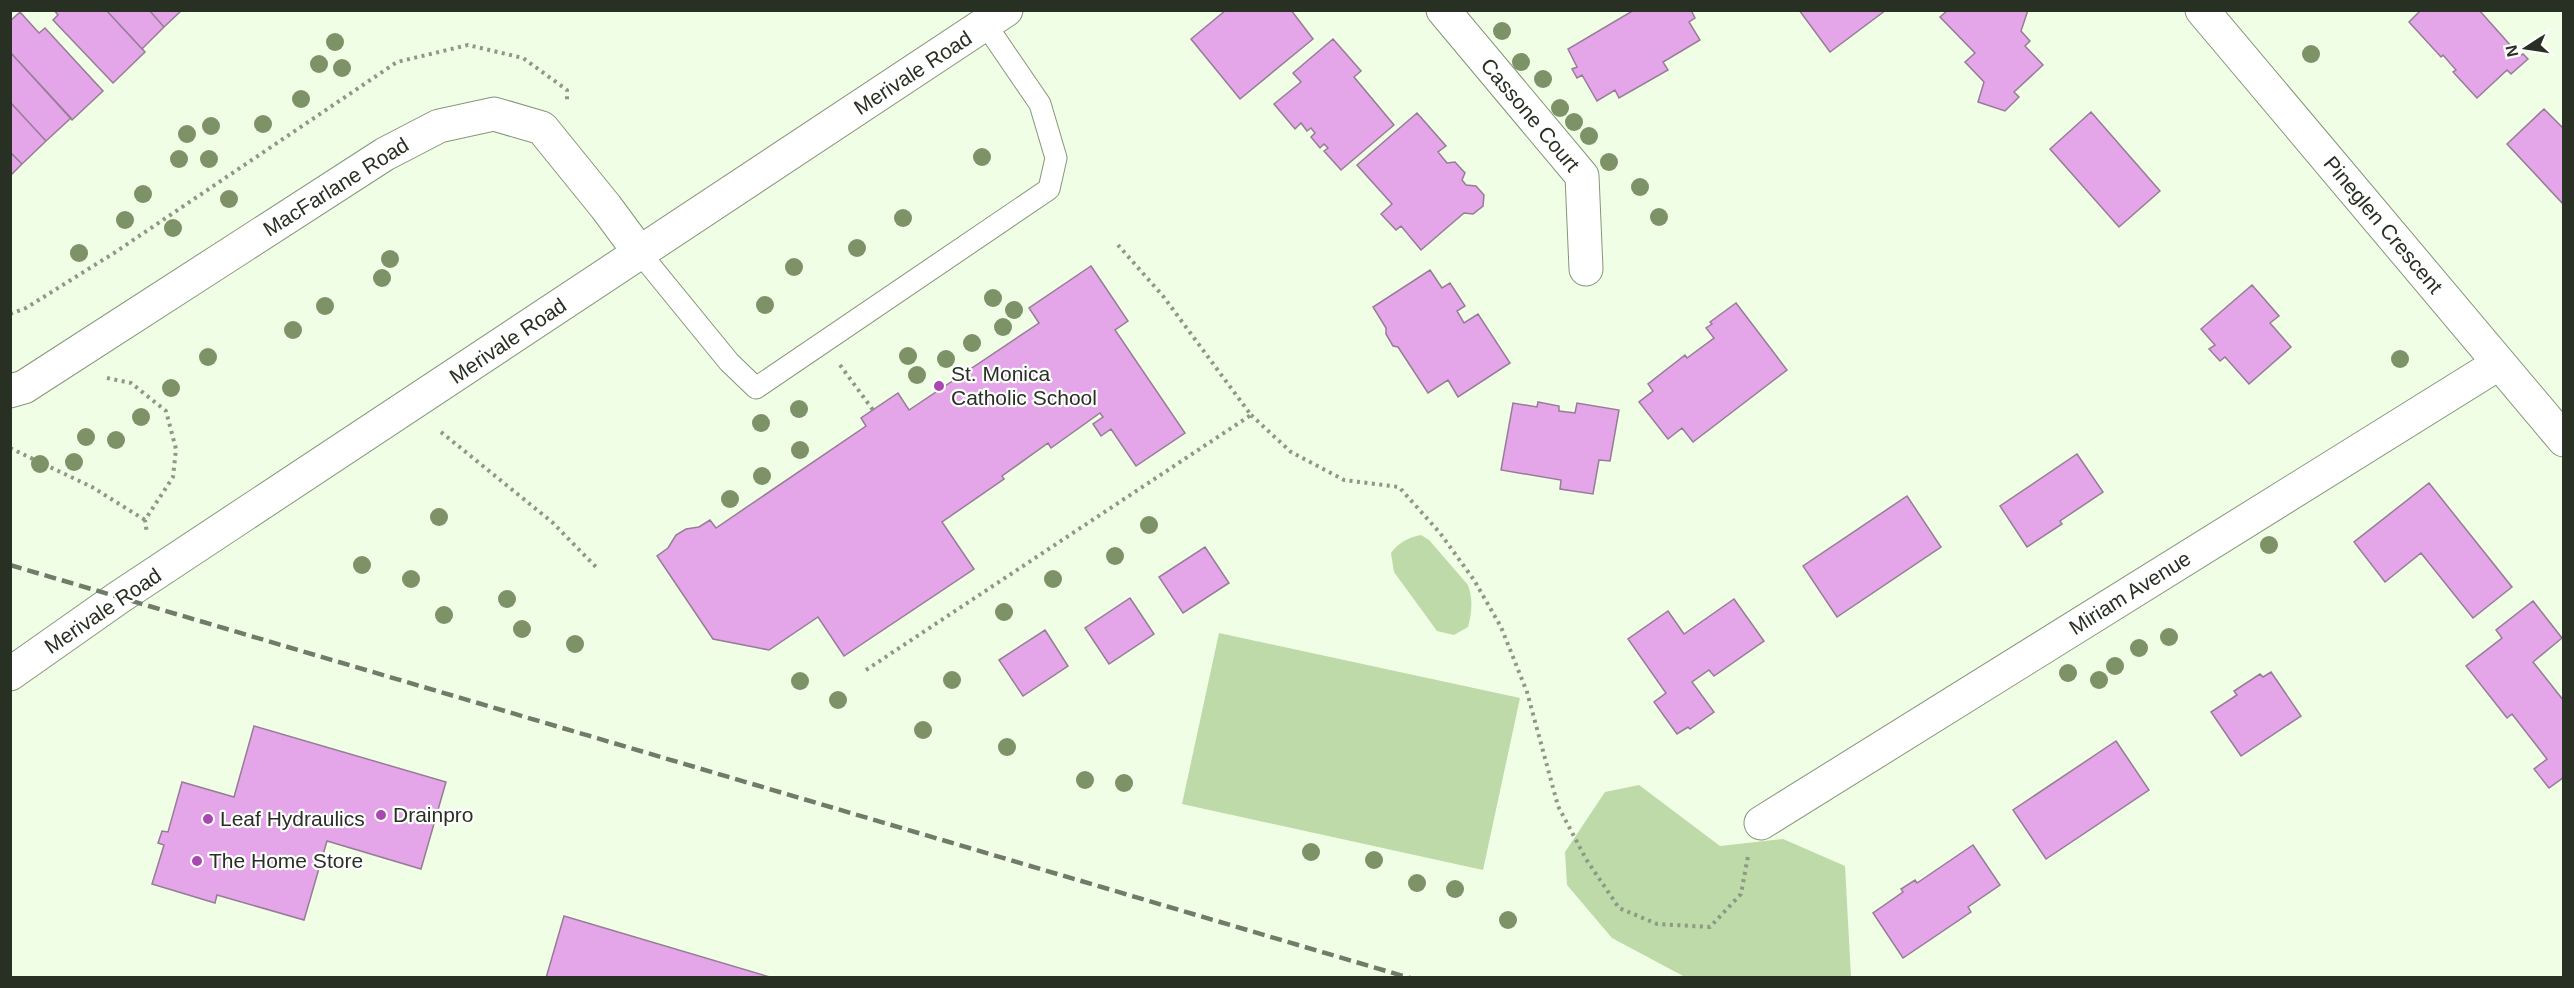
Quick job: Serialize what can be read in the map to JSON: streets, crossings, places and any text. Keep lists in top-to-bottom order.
{
  "streets": {
    "street": [
      "Merivale Road",
      "Cassone Court",
      "MacFarlane Road",
      "Pineglen Crescent",
      "Miriam Avenue"
    ]
  },
  "crossings": [
    ["Merivale Road", "MacFarlane Road"],
    ["Pineglen Crescent", "Miriam Avenue"]
  ],
  "places": [
    "St. Monica Catholic School",
    "Drainpro",
    "Leaf Hydraulics",
    "The Home Store"
  ],
  "north": "left"
}
